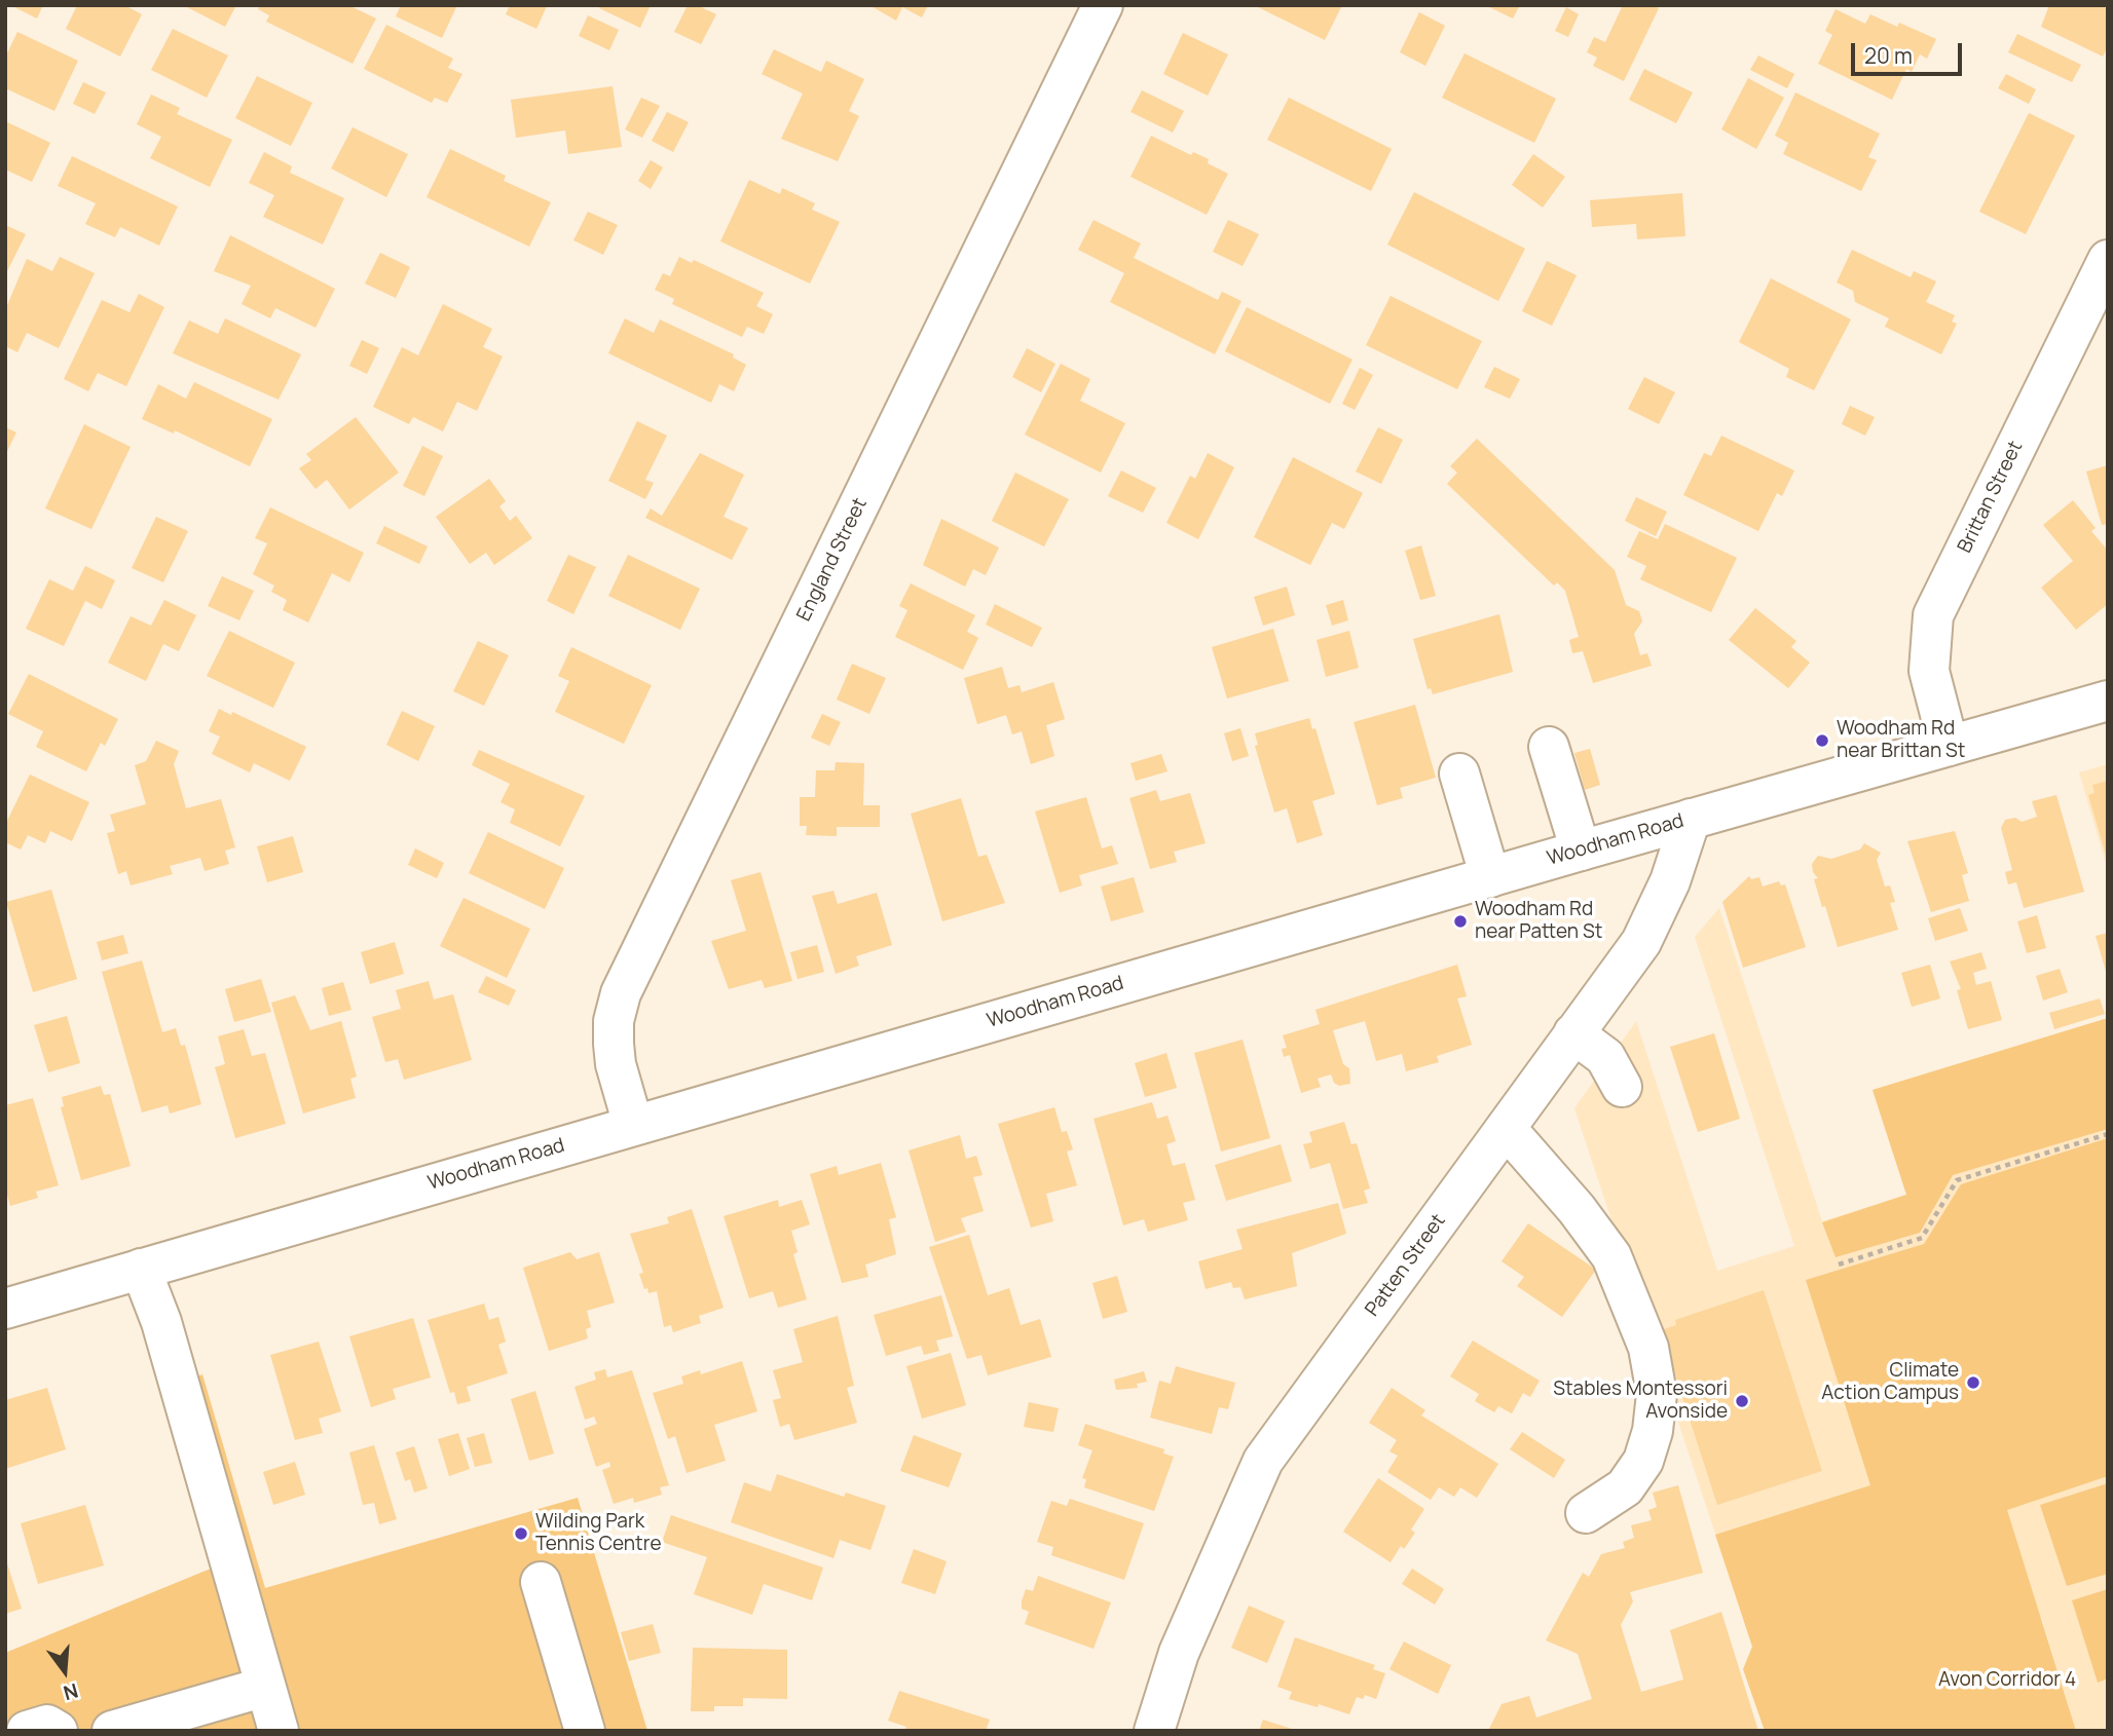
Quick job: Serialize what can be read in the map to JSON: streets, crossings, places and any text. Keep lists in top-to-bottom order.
{
  "streets": {
    "street": [
      "Brittan Street",
      "England Street",
      "Woodham Road",
      "Patten Street"
    ]
  },
  "crossings": [
    ["Brittan Street", "Woodham Road"],
    ["England Street", "Woodham Road"],
    ["Woodham Road", "Patten Street"]
  ],
  "parks": ["Avon Corridor 4"],
  "places": [
    "Woodham Rd near Brittan St",
    "Woodham Rd near Patten St",
    "Climate Action Campus",
    "Stables Montessori Avonside",
    "Wilding Park Tennis Centre"
  ],
  "scale_bar": "20 m",
  "north": "bottom"
}
